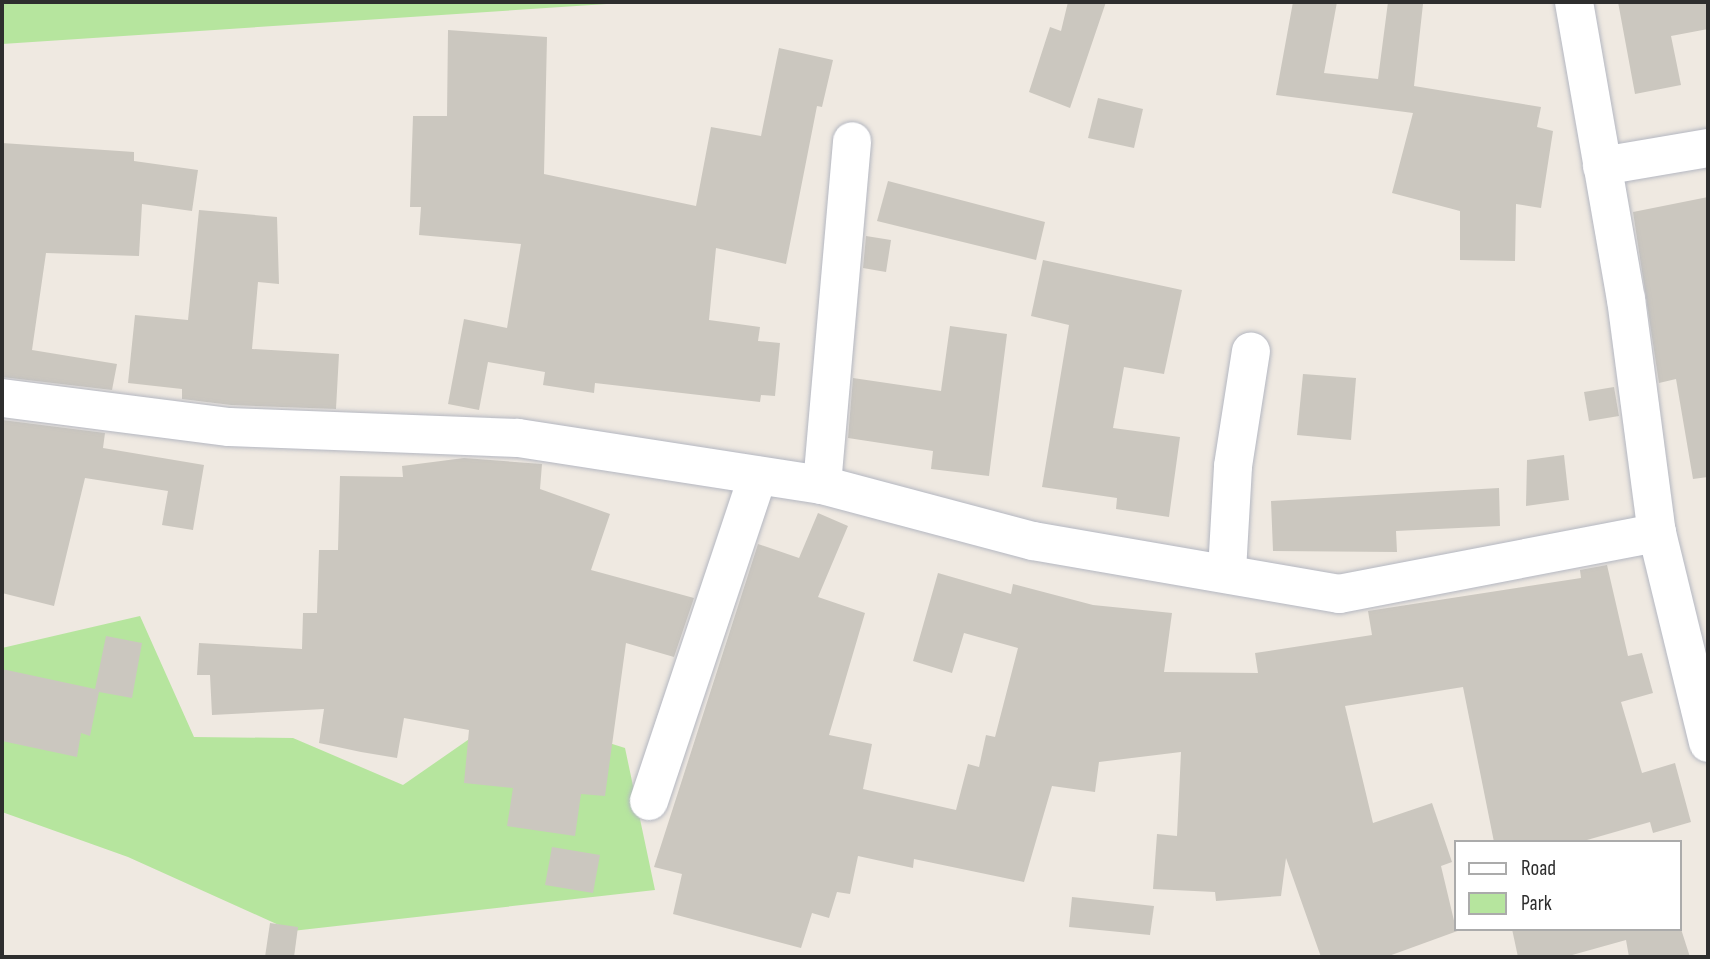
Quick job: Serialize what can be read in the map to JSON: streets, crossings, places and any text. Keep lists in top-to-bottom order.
{
  "legend": ["Road", "Park"]
}
